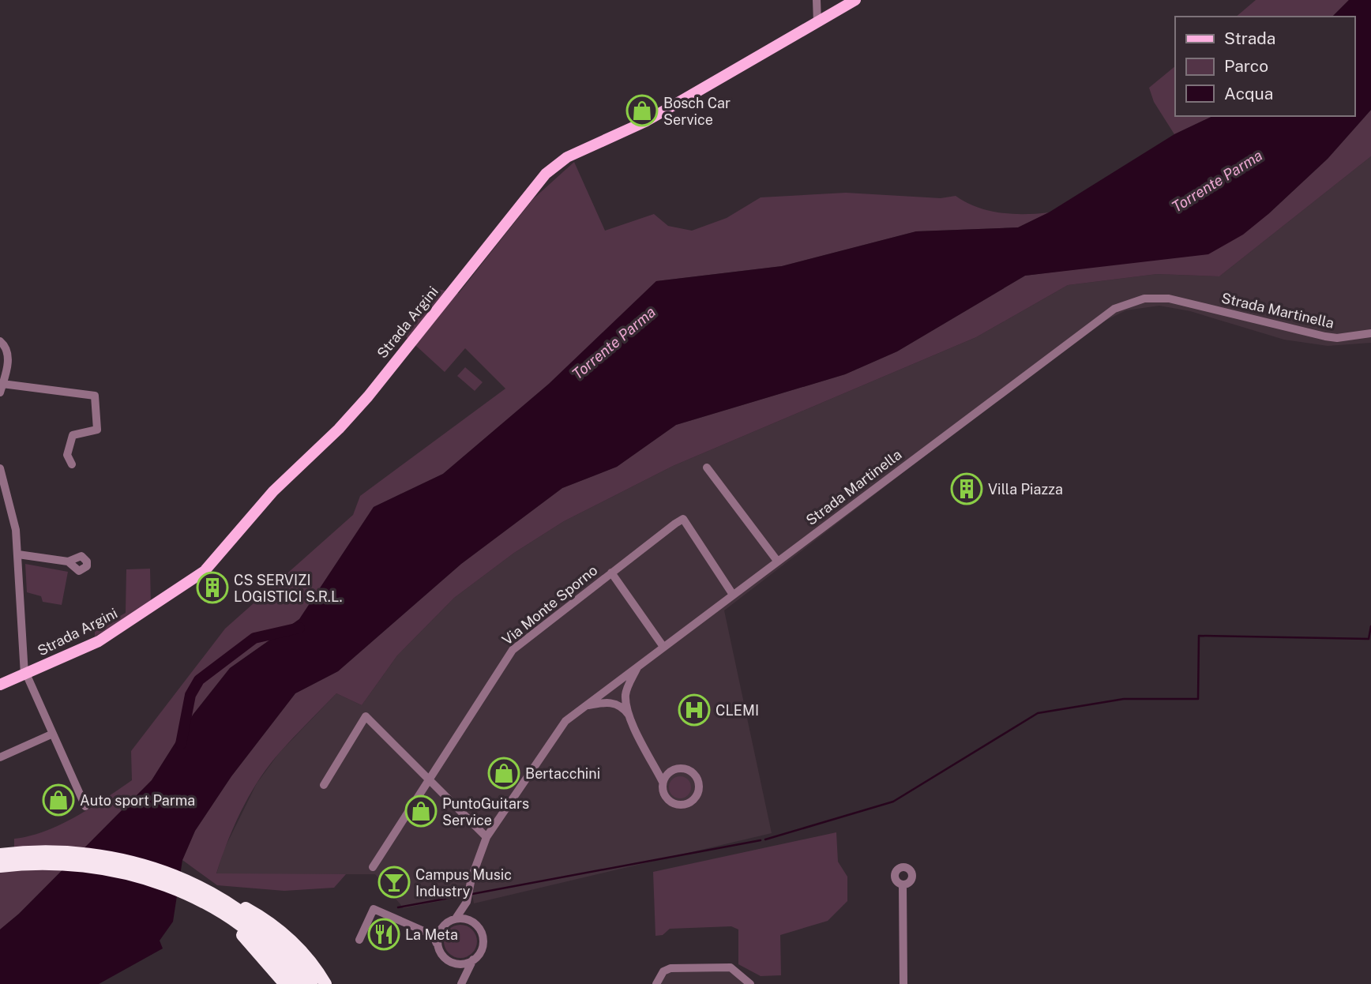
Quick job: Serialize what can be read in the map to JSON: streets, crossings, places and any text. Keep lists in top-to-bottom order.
{
  "streets": {
    "main road": ["Strada Argini"],
    "street": ["Strada Martinella", "Via Monte Sporno"]
  },
  "crossings": [
    ["Strada Martinella", "Via Monte Sporno"]
  ],
  "water": ["Torrente Parma"],
  "places": {
    "shop": [
      "Bosch Car Service",
      "Bertacchini",
      "Auto sport Parma",
      "PuntoGuitars Service"
    ],
    "building": ["Villa Piazza", "CS SERVIZI LOGISTICI S.R.L."],
    "hospital": ["CLEMI"],
    "bar": ["Campus Music Industry"],
    "restaurant": ["La Meta"]
  },
  "legend": ["Strada", "Parco", "Acqua"]
}
